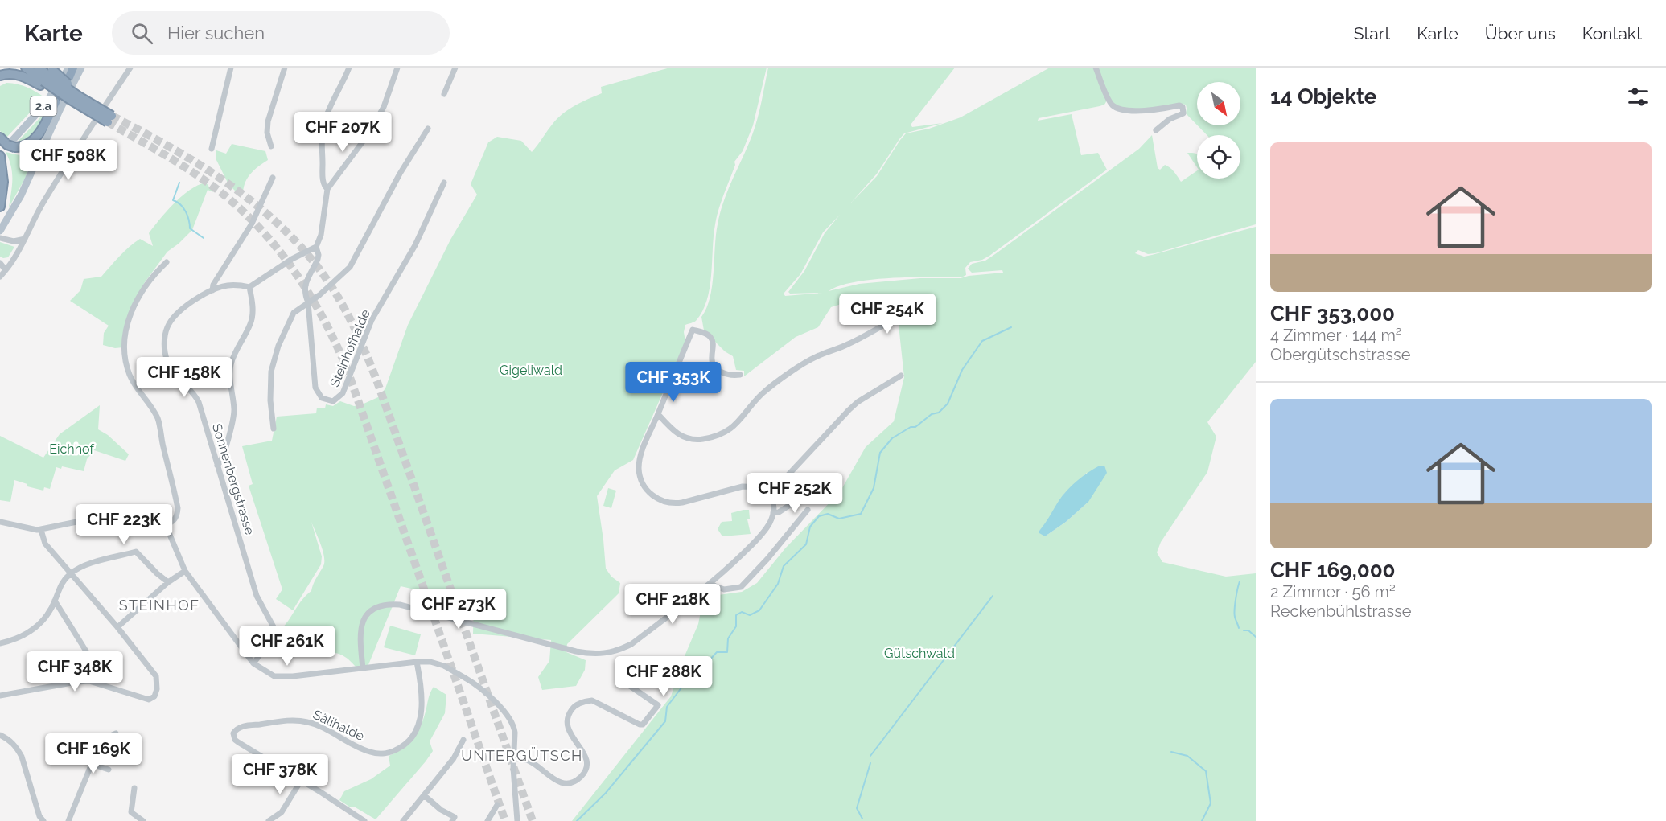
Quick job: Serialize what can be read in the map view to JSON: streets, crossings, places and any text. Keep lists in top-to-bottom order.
{
  "streets": {
    "main road": ["2.a"],
    "street": ["Steinhofhalde", "Sonnenbergstrasse", "Sälihalde"]
  },
  "districts": ["STEINHOF", "UNTERGÜTSCH"],
  "parks": ["Gigeliwald", "Eichhof", "Gütschwald"],
  "north": "bottom right",
  "page": {
    "header": "Karte",
    "search": "Hier suchen",
    "nav": [
      "Start",
      "Karte",
      "Über uns",
      "Kontakt"
    ],
    "heading": "14 Objekte",
    "price": [
      "CHF 207K",
      "CHF 508K",
      "CHF 254K",
      "CHF 158K",
      "CHF 353K",
      "CHF 252K",
      "CHF 223K",
      "CHF 218K",
      "CHF 273K",
      "CHF 261K",
      "CHF 348K",
      "CHF 288K",
      "CHF 169K",
      "CHF 378K"
    ],
    "list": [
      {
        "name": "CHF 353,000",
        "note": "4 Zimmer · 144 m² · Obergütschstrasse"
      },
      {
        "name": "CHF 169,000",
        "note": "2 Zimmer · 56 m² · Reckenbühlstrasse"
      }
    ]
  }
}
